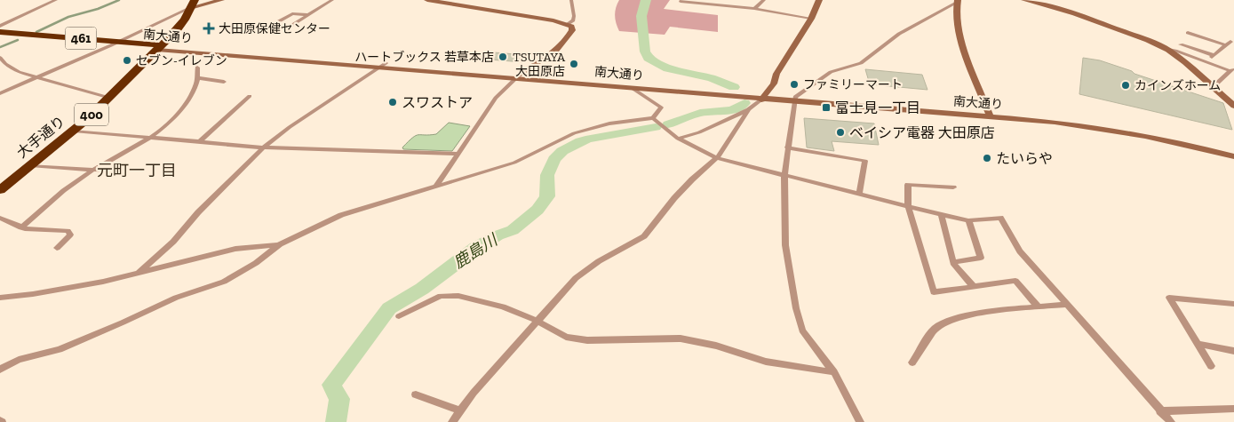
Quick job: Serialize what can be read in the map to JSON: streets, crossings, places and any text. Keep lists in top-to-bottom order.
{
  "streets": {
    "highway": [
      "南大通り",
      "461",
      "400",
      "大手通り"
    ]
  },
  "crossings": [
    ["南大通り", "400"],
    ["南大通り", "大手通り"],
    ["400", "大手通り"]
  ],
  "districts": ["元町一丁目"],
  "water": ["鹿島川"],
  "places": {
    "health": ["大田原保健センター"],
    "other": [
      "ハートブックス 若草本店",
      "セブン-イレブン",
      "TSUTAYA 大田原店",
      "ファミリーマート",
      "カインズホーム",
      "スワストア",
      "ベイシア電器 大田原店",
      "たいらや"
    ],
    "transit": ["富士見一丁目"]
  }
}
